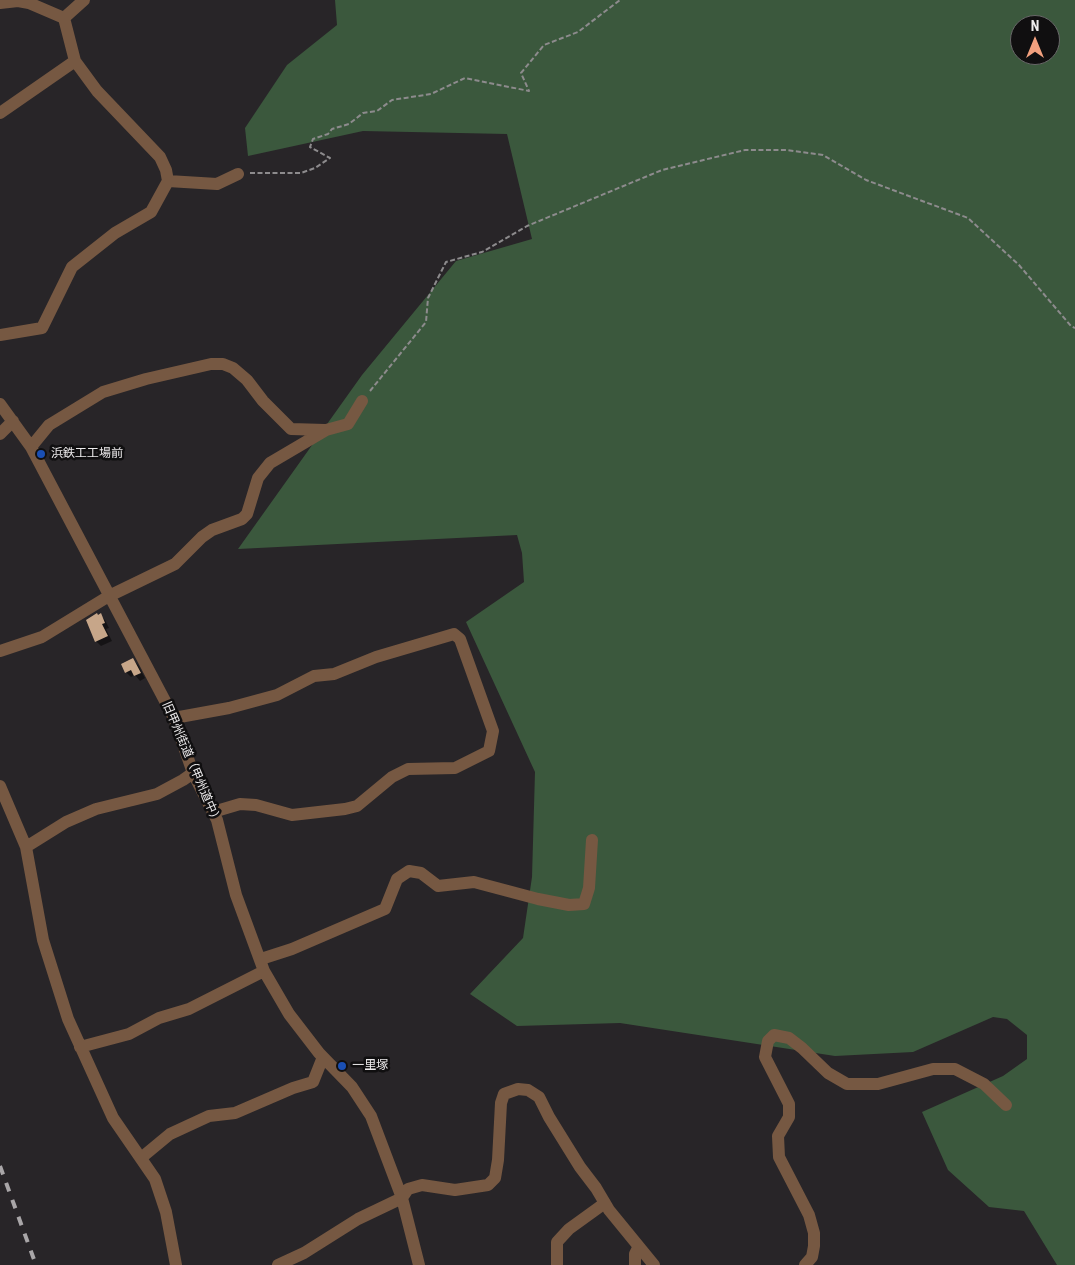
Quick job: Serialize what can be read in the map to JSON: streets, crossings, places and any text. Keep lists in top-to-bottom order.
{
  "streets": {
    "street": ["旧甲州街道（甲州道中）"]
  },
  "places": ["浜鉄工工場前", "一里塚"],
  "north": "top"
}
